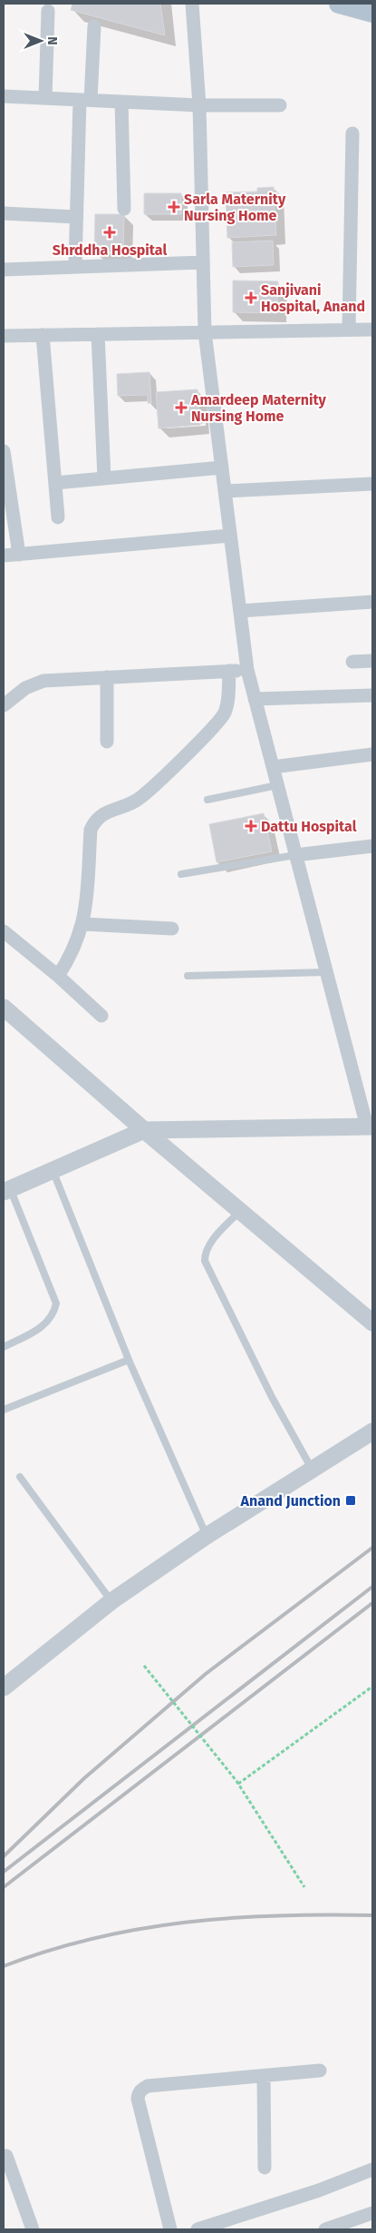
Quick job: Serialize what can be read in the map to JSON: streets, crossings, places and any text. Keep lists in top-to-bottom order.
{
  "places": {
    "health": [
      "Sarla Maternity Nursing Home",
      "Shrddha Hospital",
      "Sanjivani Hospital, Anand",
      "Amardeep Maternity Nursing Home",
      "Dattu Hospital"
    ],
    "transit": ["Anand Junction"]
  },
  "north": "right"
}
